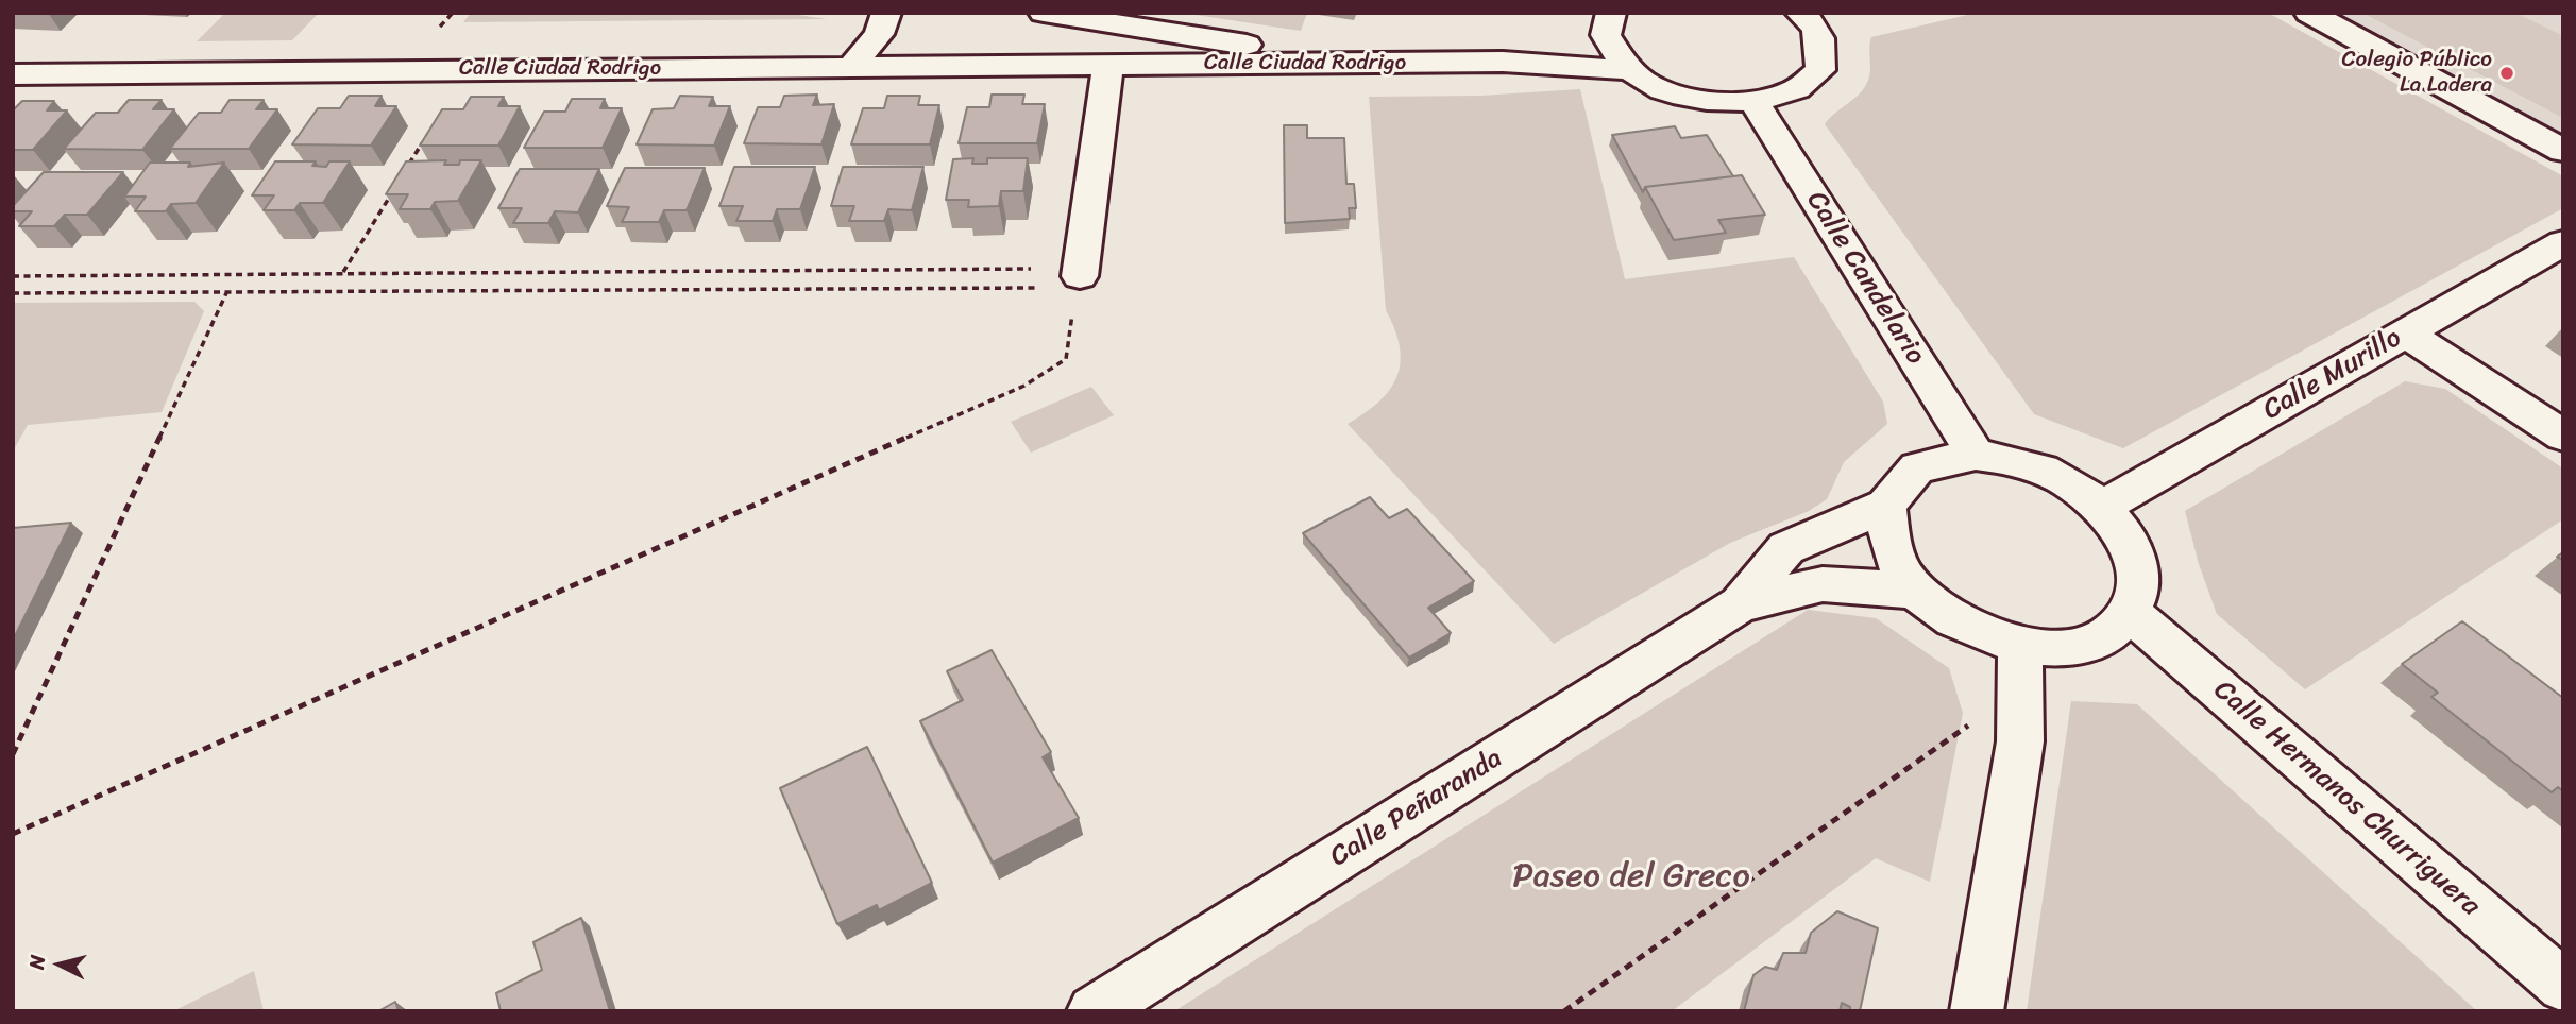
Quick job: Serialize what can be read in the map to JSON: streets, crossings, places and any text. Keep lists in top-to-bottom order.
{
  "streets": {
    "street": [
      "Calle Ciudad Rodrigo",
      "Calle Candelario",
      "Calle Murillo",
      "Calle Hermanos Churriguera",
      "Calle Peñaranda"
    ]
  },
  "crossings": [
    ["Calle Candelario", "Calle Murillo"],
    ["Calle Candelario", "Calle Hermanos Churriguera"],
    ["Calle Candelario", "Calle Peñaranda"],
    ["Calle Murillo", "Calle Hermanos Churriguera"],
    ["Calle Murillo", "Calle Peñaranda"],
    ["Calle Hermanos Churriguera", "Calle Peñaranda"]
  ],
  "parks": ["Paseo del Greco"],
  "places": ["Colegio Público La Ladera"],
  "north": "left"
}
